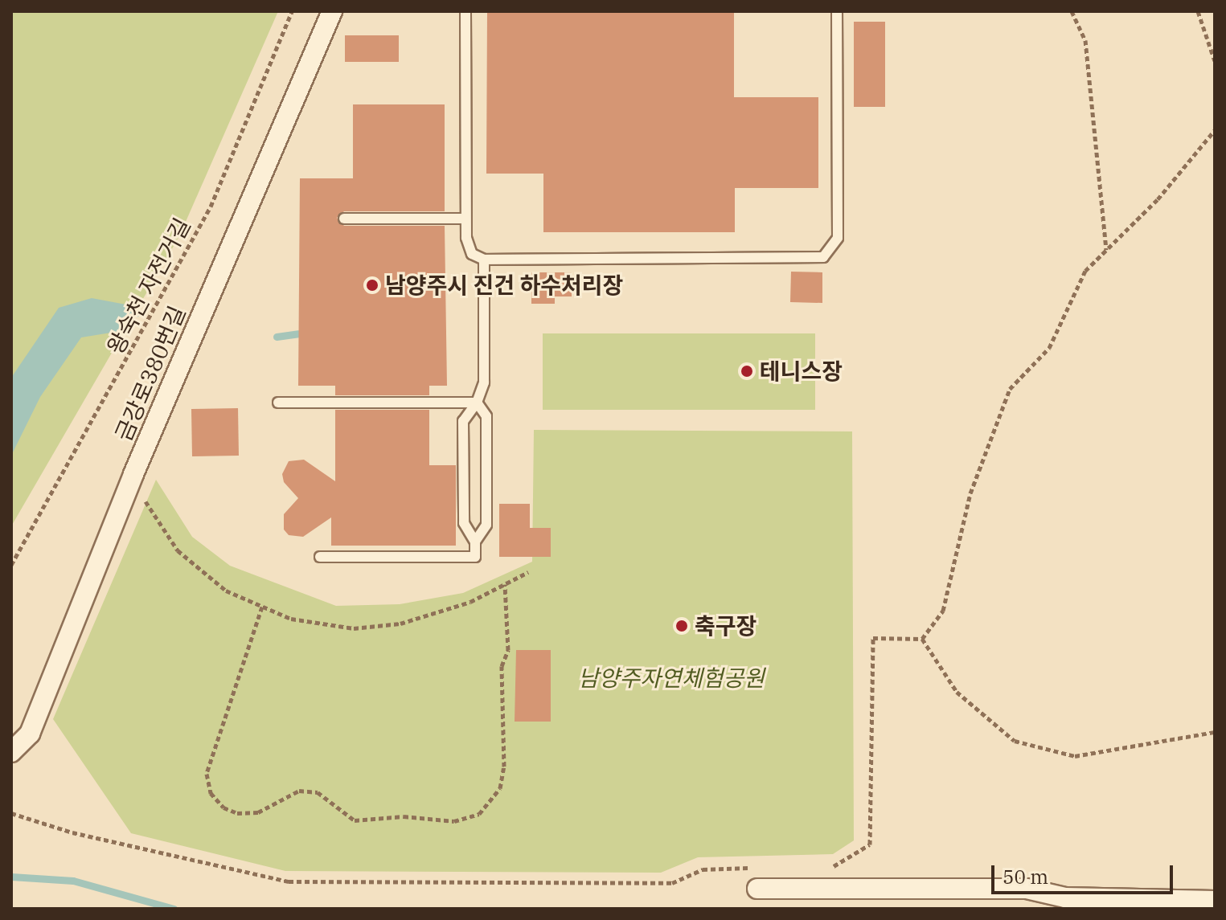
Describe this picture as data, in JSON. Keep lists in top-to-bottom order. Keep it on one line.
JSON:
{"streets":{"street":["금강로380번길"],"path":["왕숙천 자전거길"]},"parks":["남양주자연체험공원"],"places":["남양주시 진건 하수처리장","테니스장","축구장"],"scale_bar":"50 m"}
